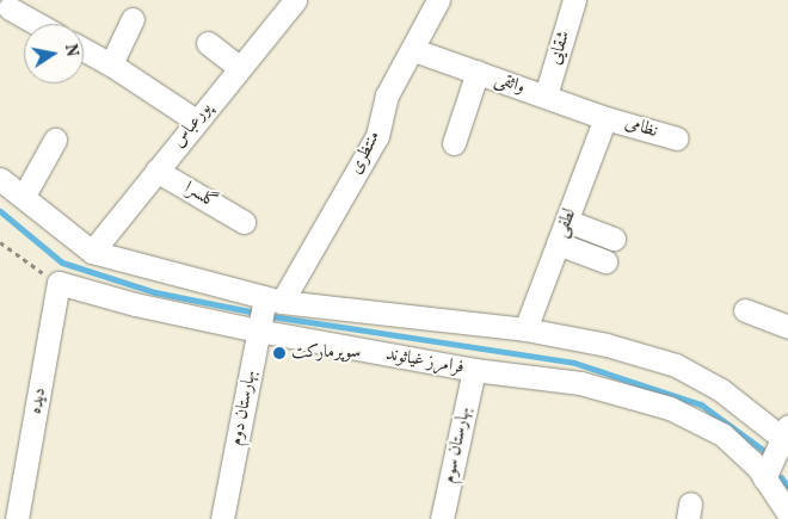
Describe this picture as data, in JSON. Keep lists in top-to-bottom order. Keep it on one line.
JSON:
{"streets":{"street":["شقایی","واثقی","پورعباس","نظامی","منتظری","گلسرا","لطفی","فرامرز غیاثوند","دیده","بهارستان دوم","بهارستان سوم"]},"crossings":[["شقایی","واثقی"],["واثقی","نظامی"],["واثقی","منتظری"],["واثقی","لطفی"],["پورعباس","گلسرا"],["نظامی","لطفی"],["منتظری","بهارستان دوم"],["فرامرز غیاثوند","دیده"],["فرامرز غیاثوند","بهارستان دوم"],["فرامرز غیاثوند","بهارستان سوم"]],"places":["سوپرمارکت"],"north":"right"}
